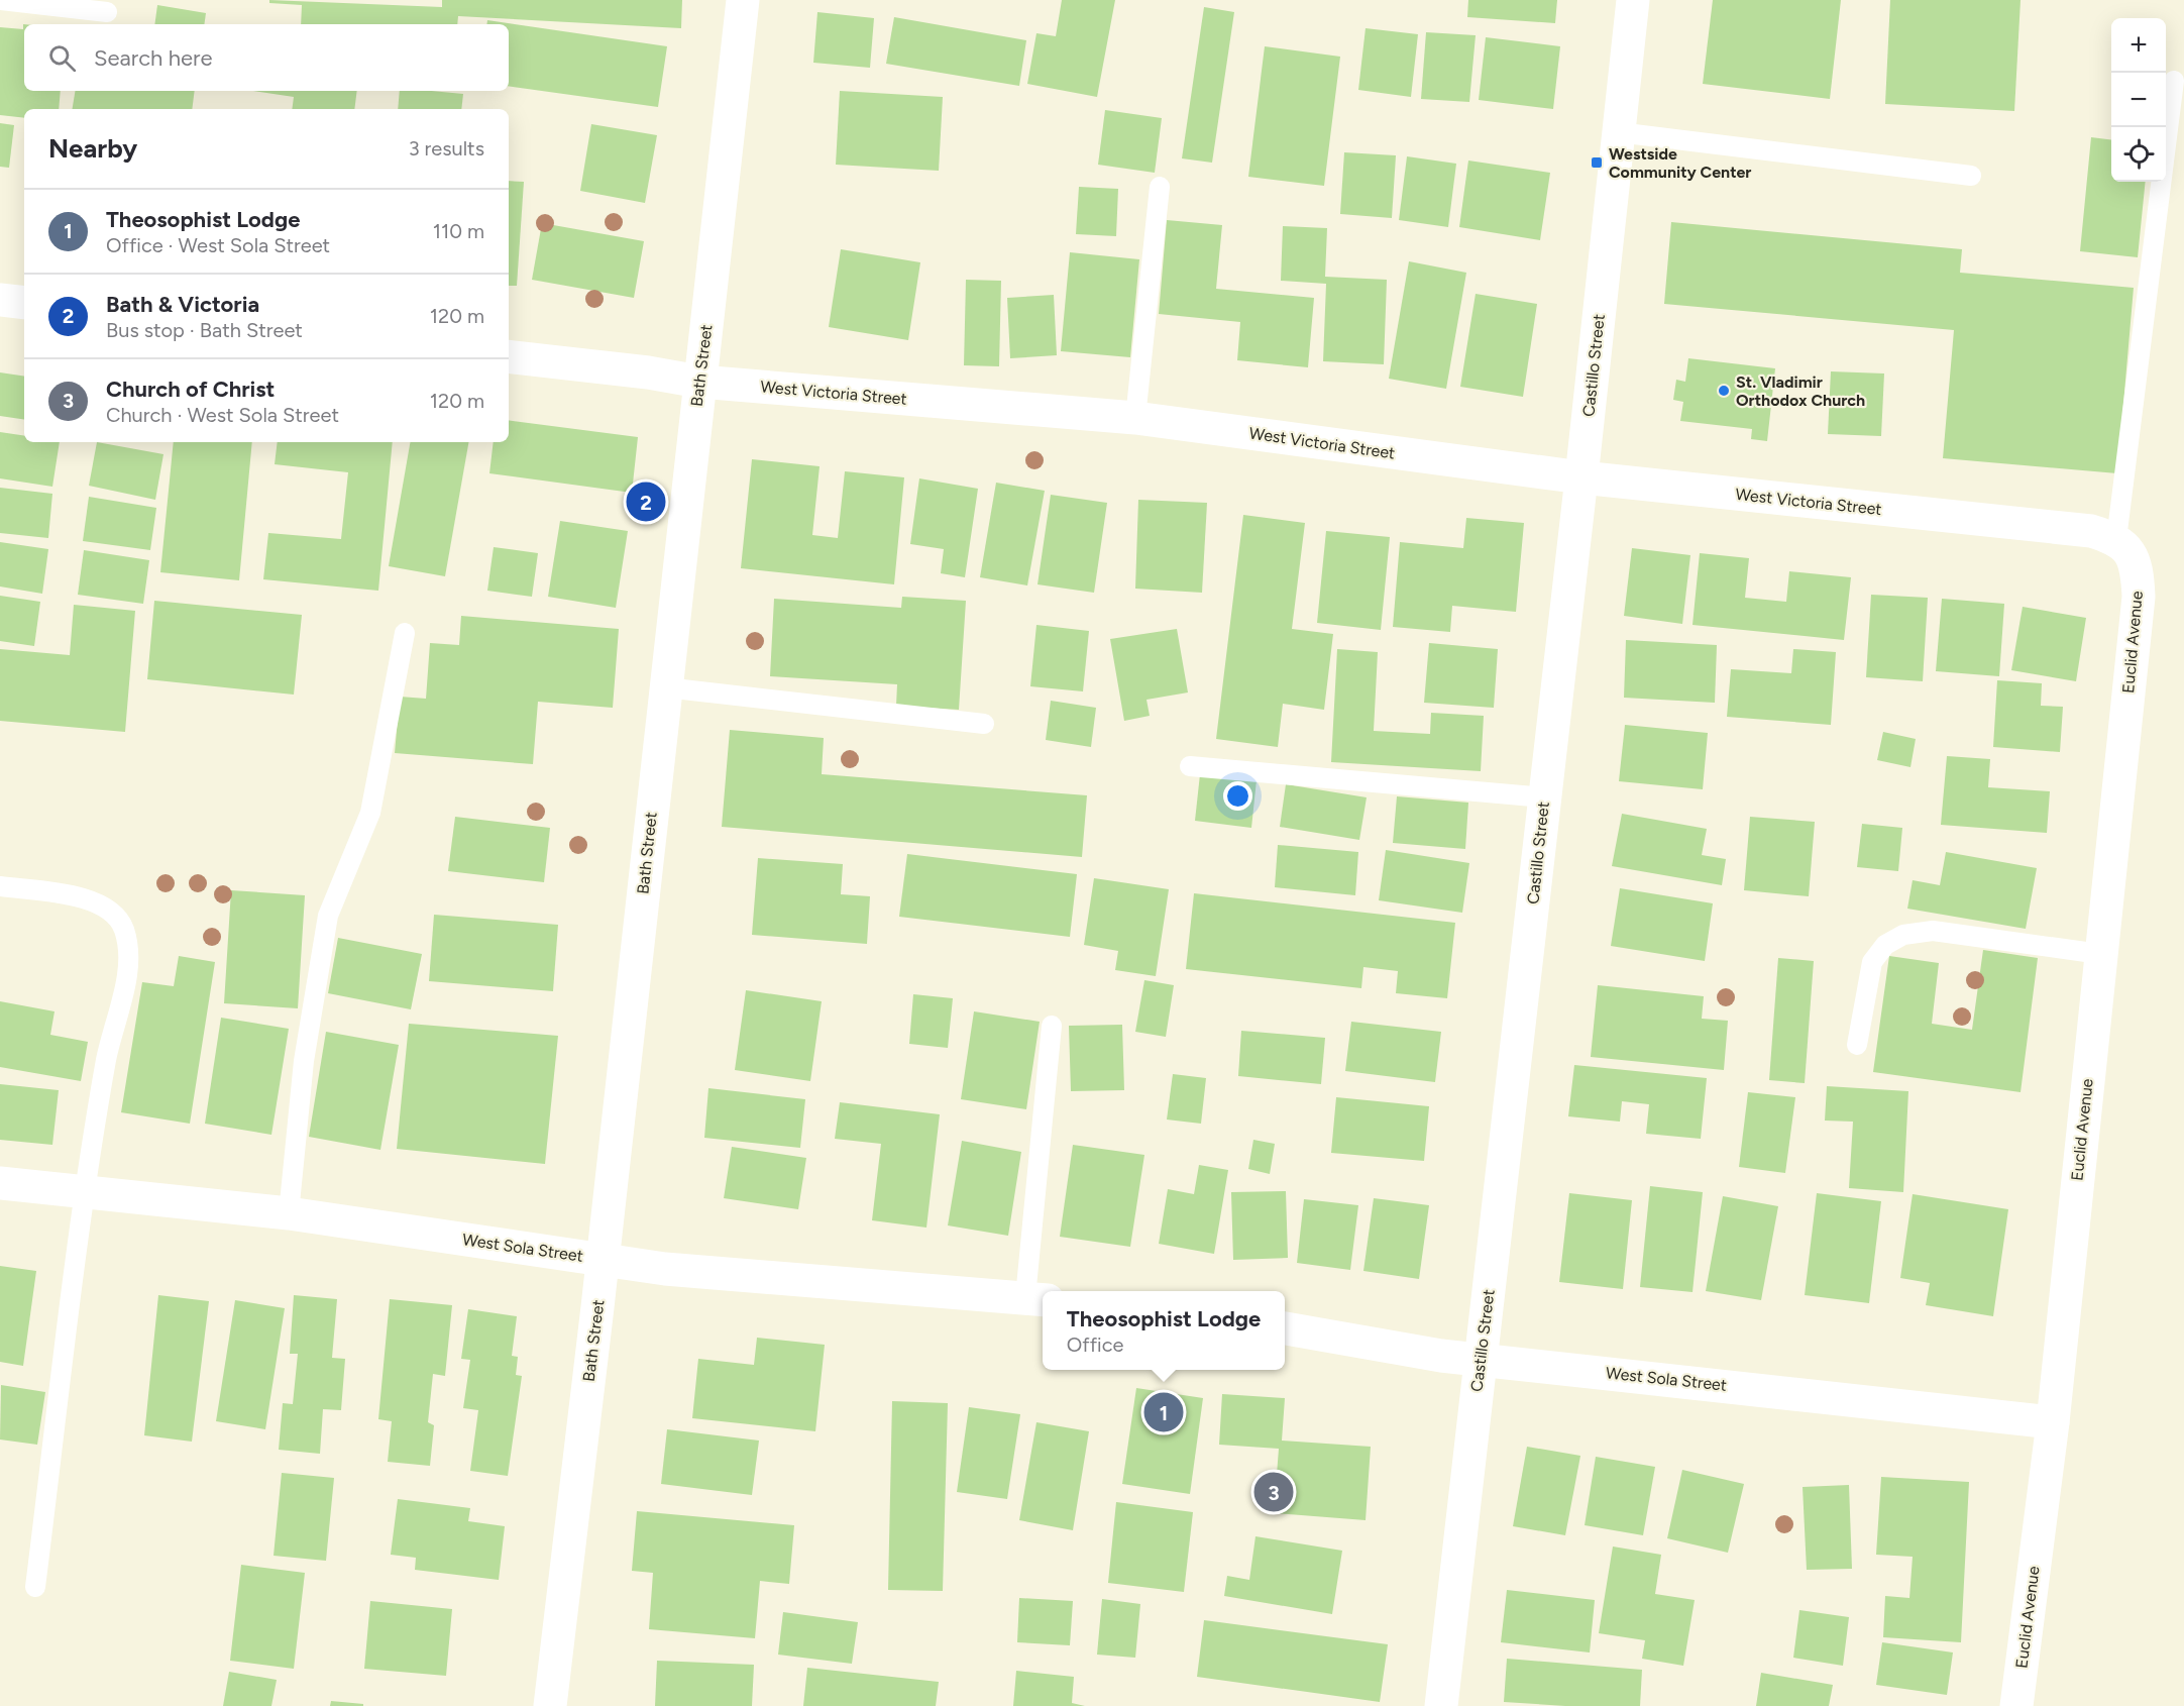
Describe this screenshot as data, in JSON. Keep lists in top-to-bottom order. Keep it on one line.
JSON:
{"streets":{"street":["Bath Street","Castillo Street","West Victoria Street","Euclid Avenue","West Sola Street"]},"crossings":[["Bath Street","West Victoria Street"],["Bath Street","West Sola Street"],["Castillo Street","West Victoria Street"],["Castillo Street","West Sola Street"],["West Victoria Street","Euclid Avenue"],["Euclid Avenue","West Sola Street"]],"places":{"transit":["Westside Community Center"],"other":["St. Vladimir Orthodox Church"]},"page":{"map_buttons":["+","−"],"search":"Search here","heading":["Nearby","3 results"],"list":[{"mark":"1","name":"Theosophist Lodge","note":"Office · West Sola Street","value":"110 m"},{"mark":"2","name":"Bath & Victoria","note":"Bus stop · Bath Street","value":"120 m"},{"mark":"3","name":"Church of Christ","note":"Church · West Sola Street","value":"120 m"}],"pins":["2","1","3"],"popup":["Theosophist Lodge","Office"]}}
